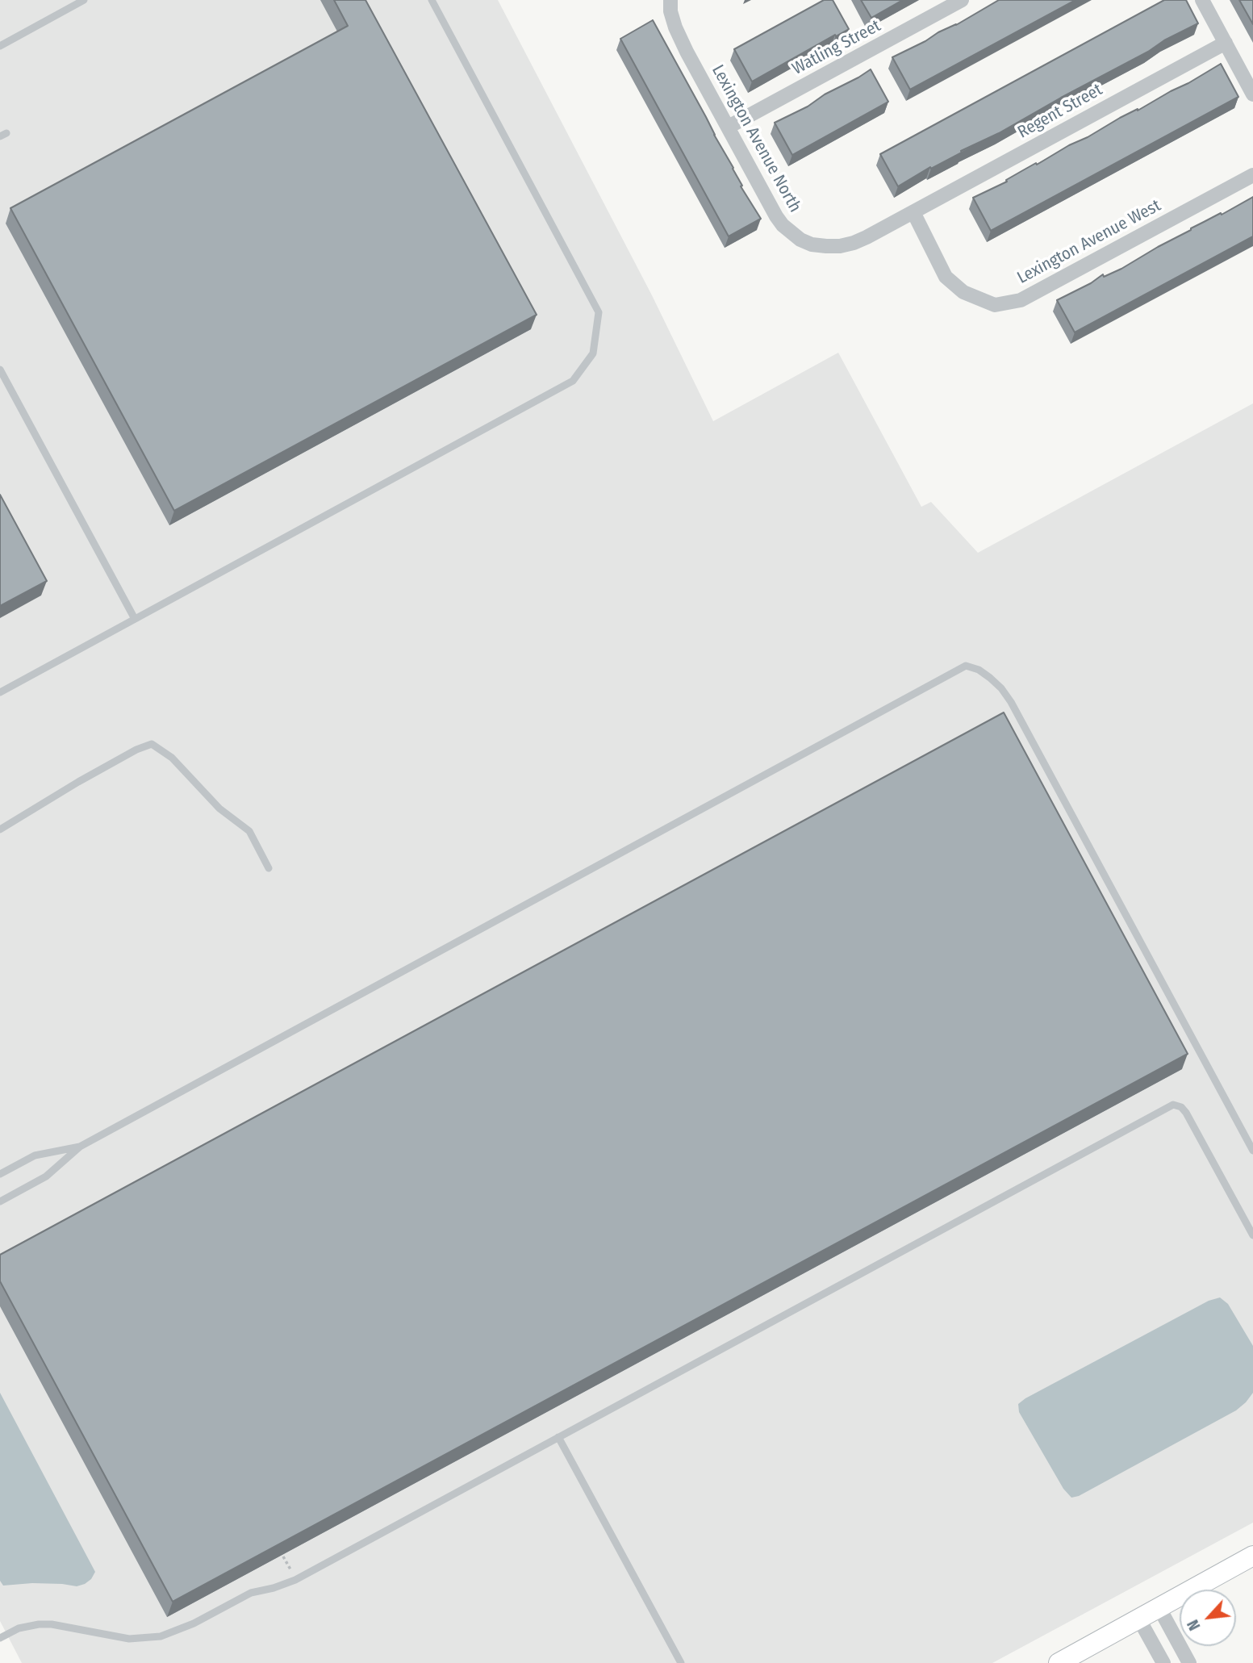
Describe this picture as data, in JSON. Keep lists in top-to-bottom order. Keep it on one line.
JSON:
{"streets":{"street":["Watling Street","Regent Street","Lexington Avenue North","Lexington Avenue West"]},"crossings":[["Watling Street","Lexington Avenue North"],["Regent Street","Lexington Avenue North"],["Regent Street","Lexington Avenue West"],["Lexington Avenue North","Lexington Avenue West"]],"north":"bottom left"}
